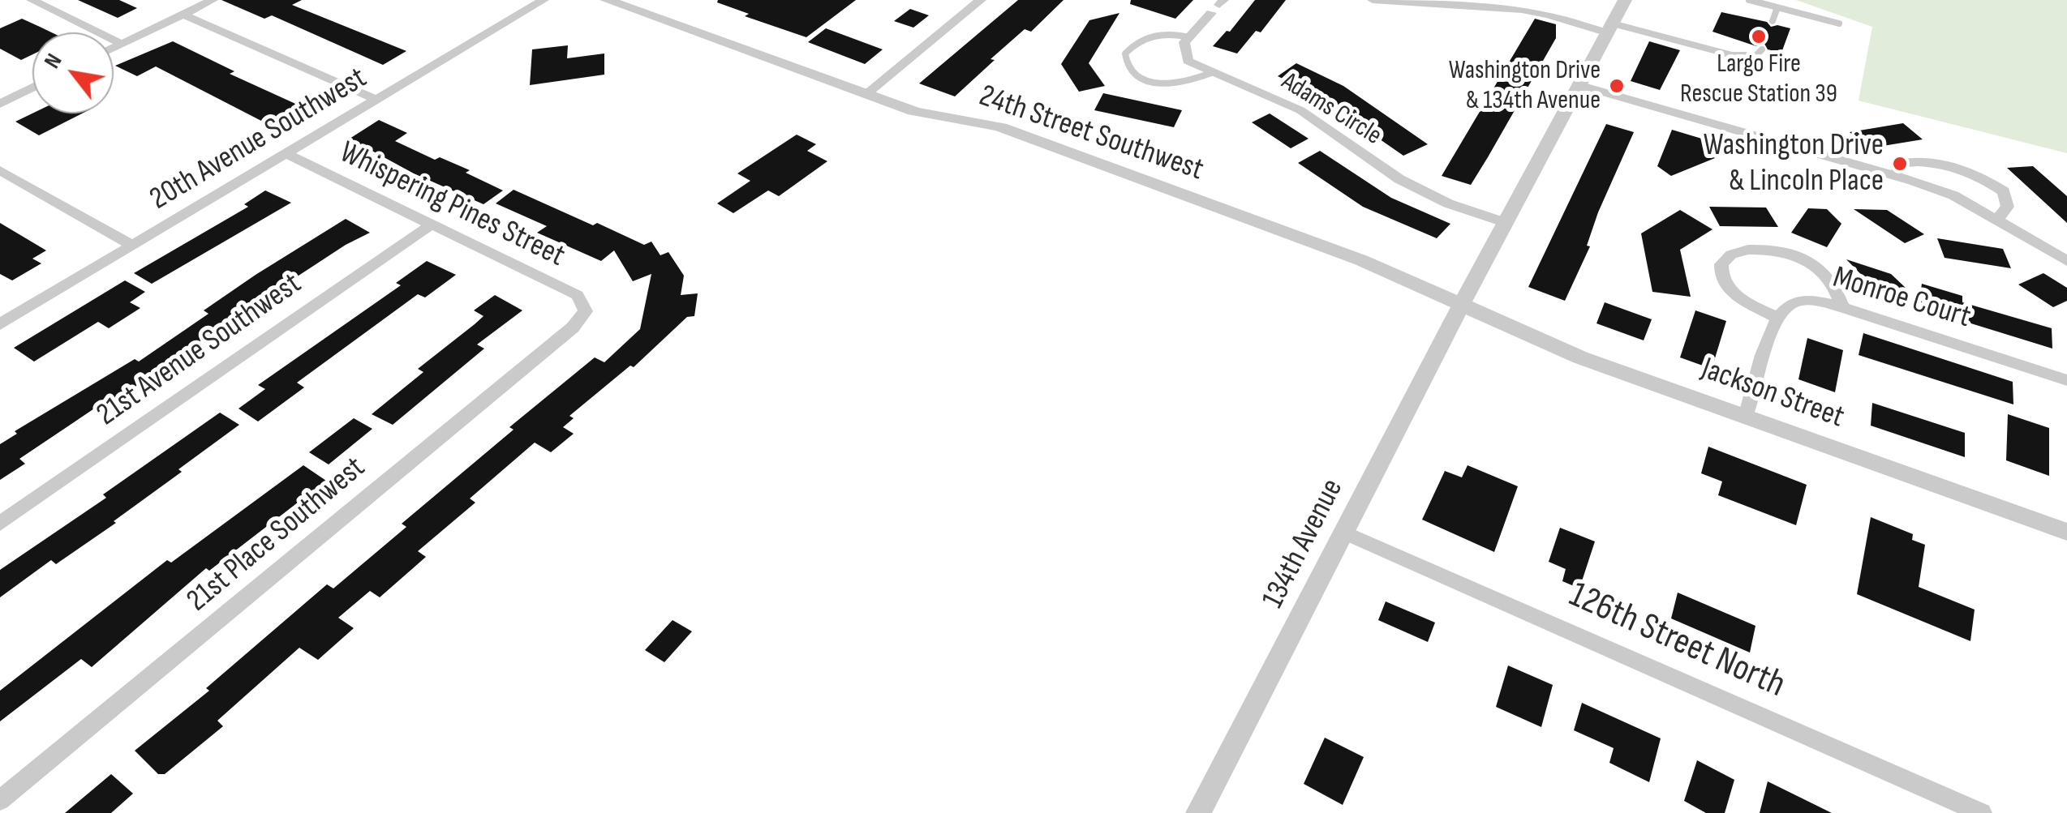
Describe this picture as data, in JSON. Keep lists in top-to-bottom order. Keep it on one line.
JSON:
{"streets":{"street":["Adams Circle","24th Street Southwest","20th Avenue Southwest","Whispering Pines Street","Monroe Court","21st Avenue Southwest","Jackson Street","21st Place Southwest","134th Avenue","126th Street North"]},"crossings":[["Adams Circle","134th Avenue"],["24th Street Southwest","Jackson Street"],["24th Street Southwest","134th Avenue"],["20th Avenue Southwest","Whispering Pines Street"],["Whispering Pines Street","21st Avenue Southwest"],["Whispering Pines Street","21st Place Southwest"],["Jackson Street","134th Avenue"],["134th Avenue","126th Street North"]],"places":["Largo Fire Rescue Station 39","Washington Drive & 134th Avenue","Washington Drive & Lincoln Place"],"north":"top left"}
